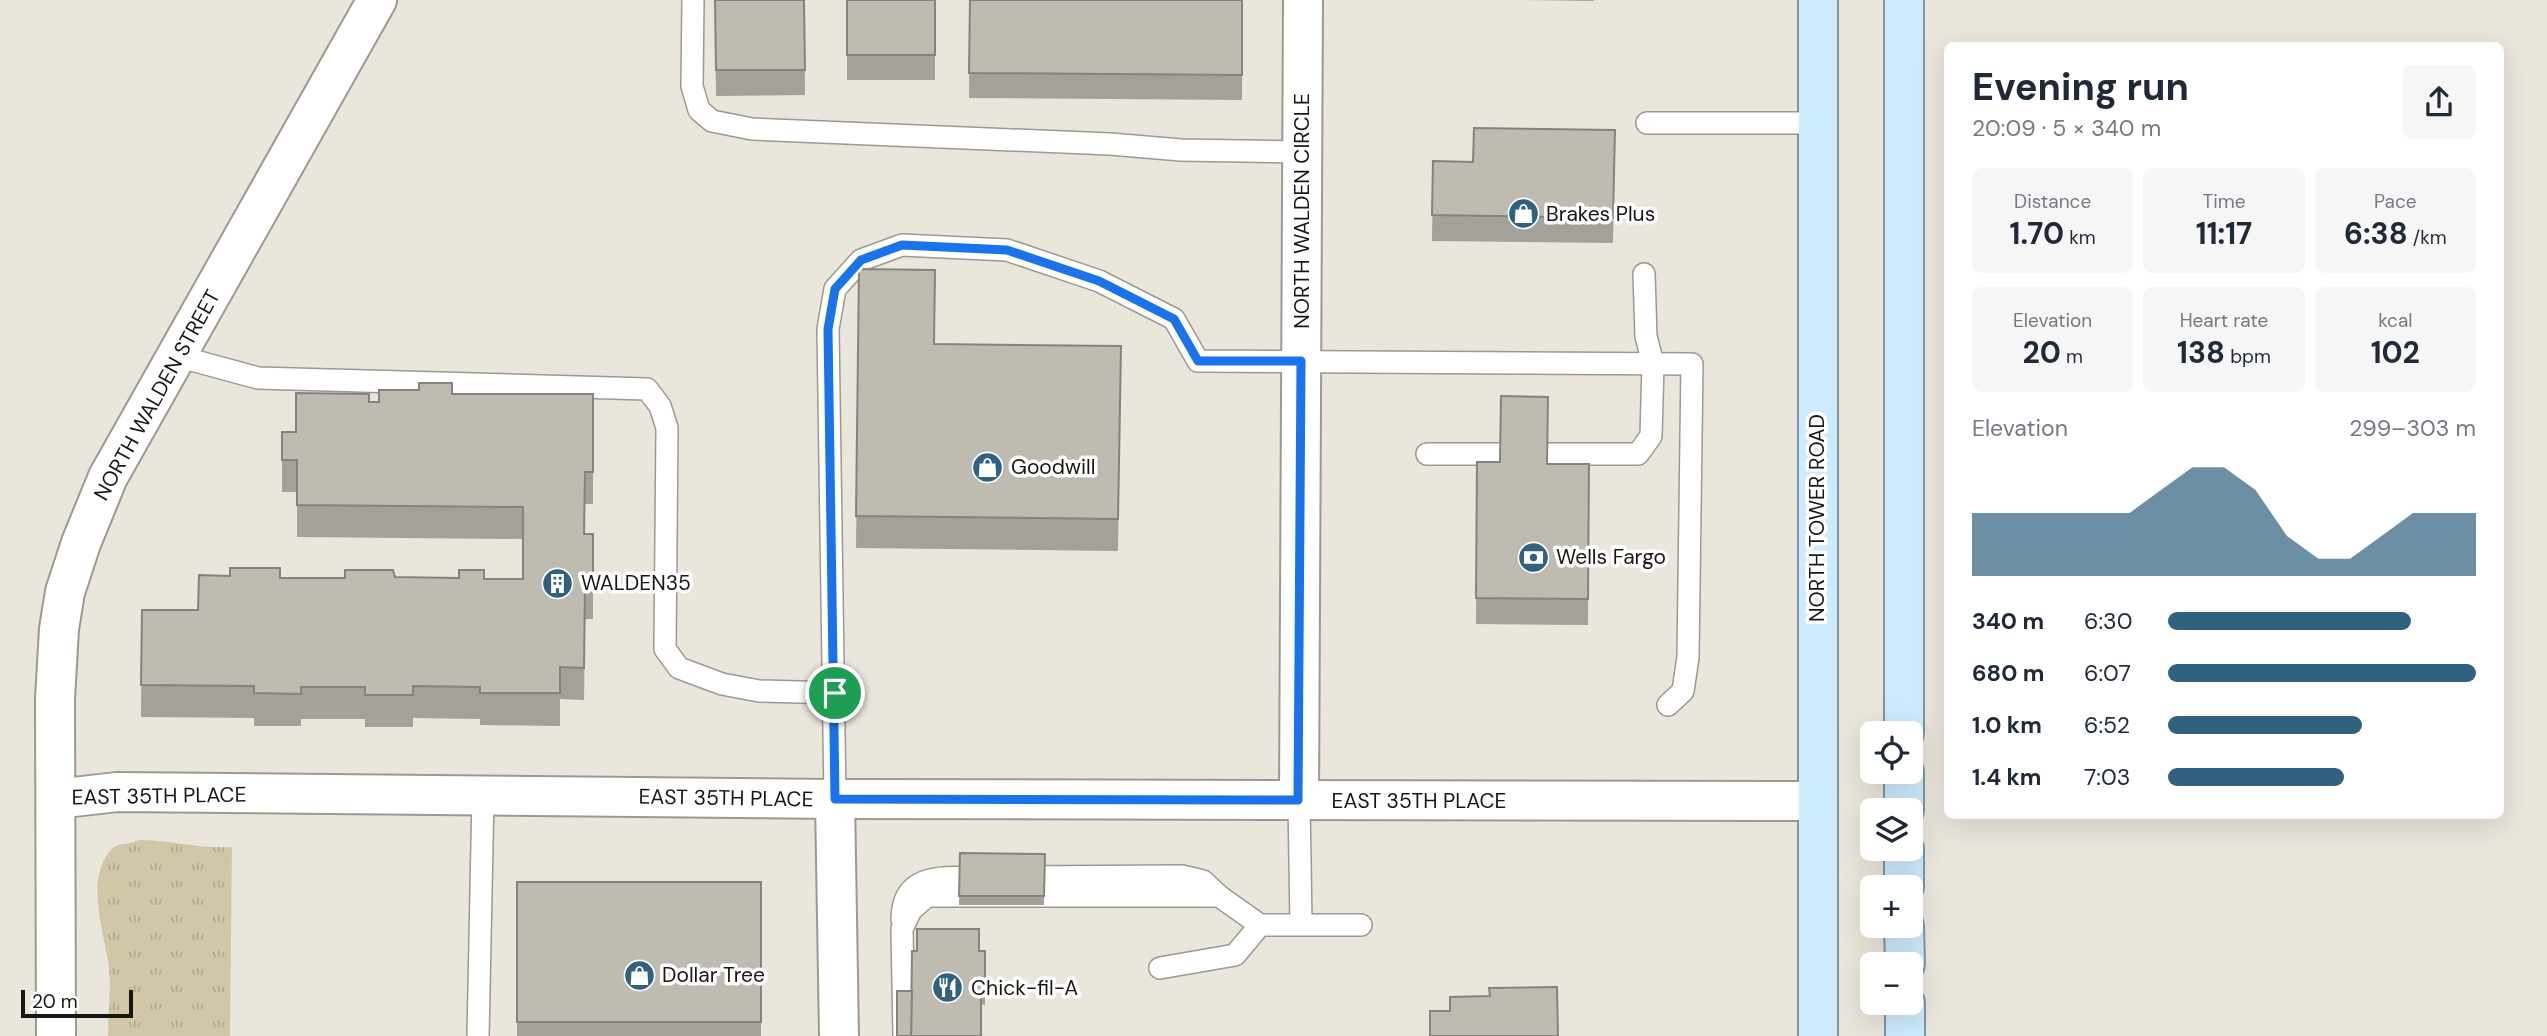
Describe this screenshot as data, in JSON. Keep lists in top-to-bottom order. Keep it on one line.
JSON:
{"streets":{"main road":["NORTH TOWER ROAD"],"street":["NORTH WALDEN CIRCLE","NORTH WALDEN STREET","EAST 35TH PLACE"]},"crossings":[["NORTH WALDEN CIRCLE","EAST 35TH PLACE"],["NORTH WALDEN STREET","EAST 35TH PLACE"],["NORTH TOWER ROAD","EAST 35TH PLACE"]],"places":{"shop":["Brakes Plus","Goodwill","Dollar Tree"],"bank":["Wells Fargo"],"building":["WALDEN35"],"restaurant":["Chick-fil-A"]},"scale_bar":"20 m","page":{"heading":["Evening run","20:09 · 5 × 340 m"],"stats":[["Distance","1.70 km"],["Time","11:17"],["Pace","6:38 /km"],["Elevation","20 m"],["Heart rate","138 bpm"],["kcal","102"]],"chart":["Elevation","299–303 m"],"list":[{"name":"340 m","note":"6:30"},{"name":"680 m","note":"6:07"},{"name":"1.0 km","note":"6:52"},{"name":"1.4 km","note":"7:03"}],"map_buttons":["+","−"],"scale":"20 m"}}
